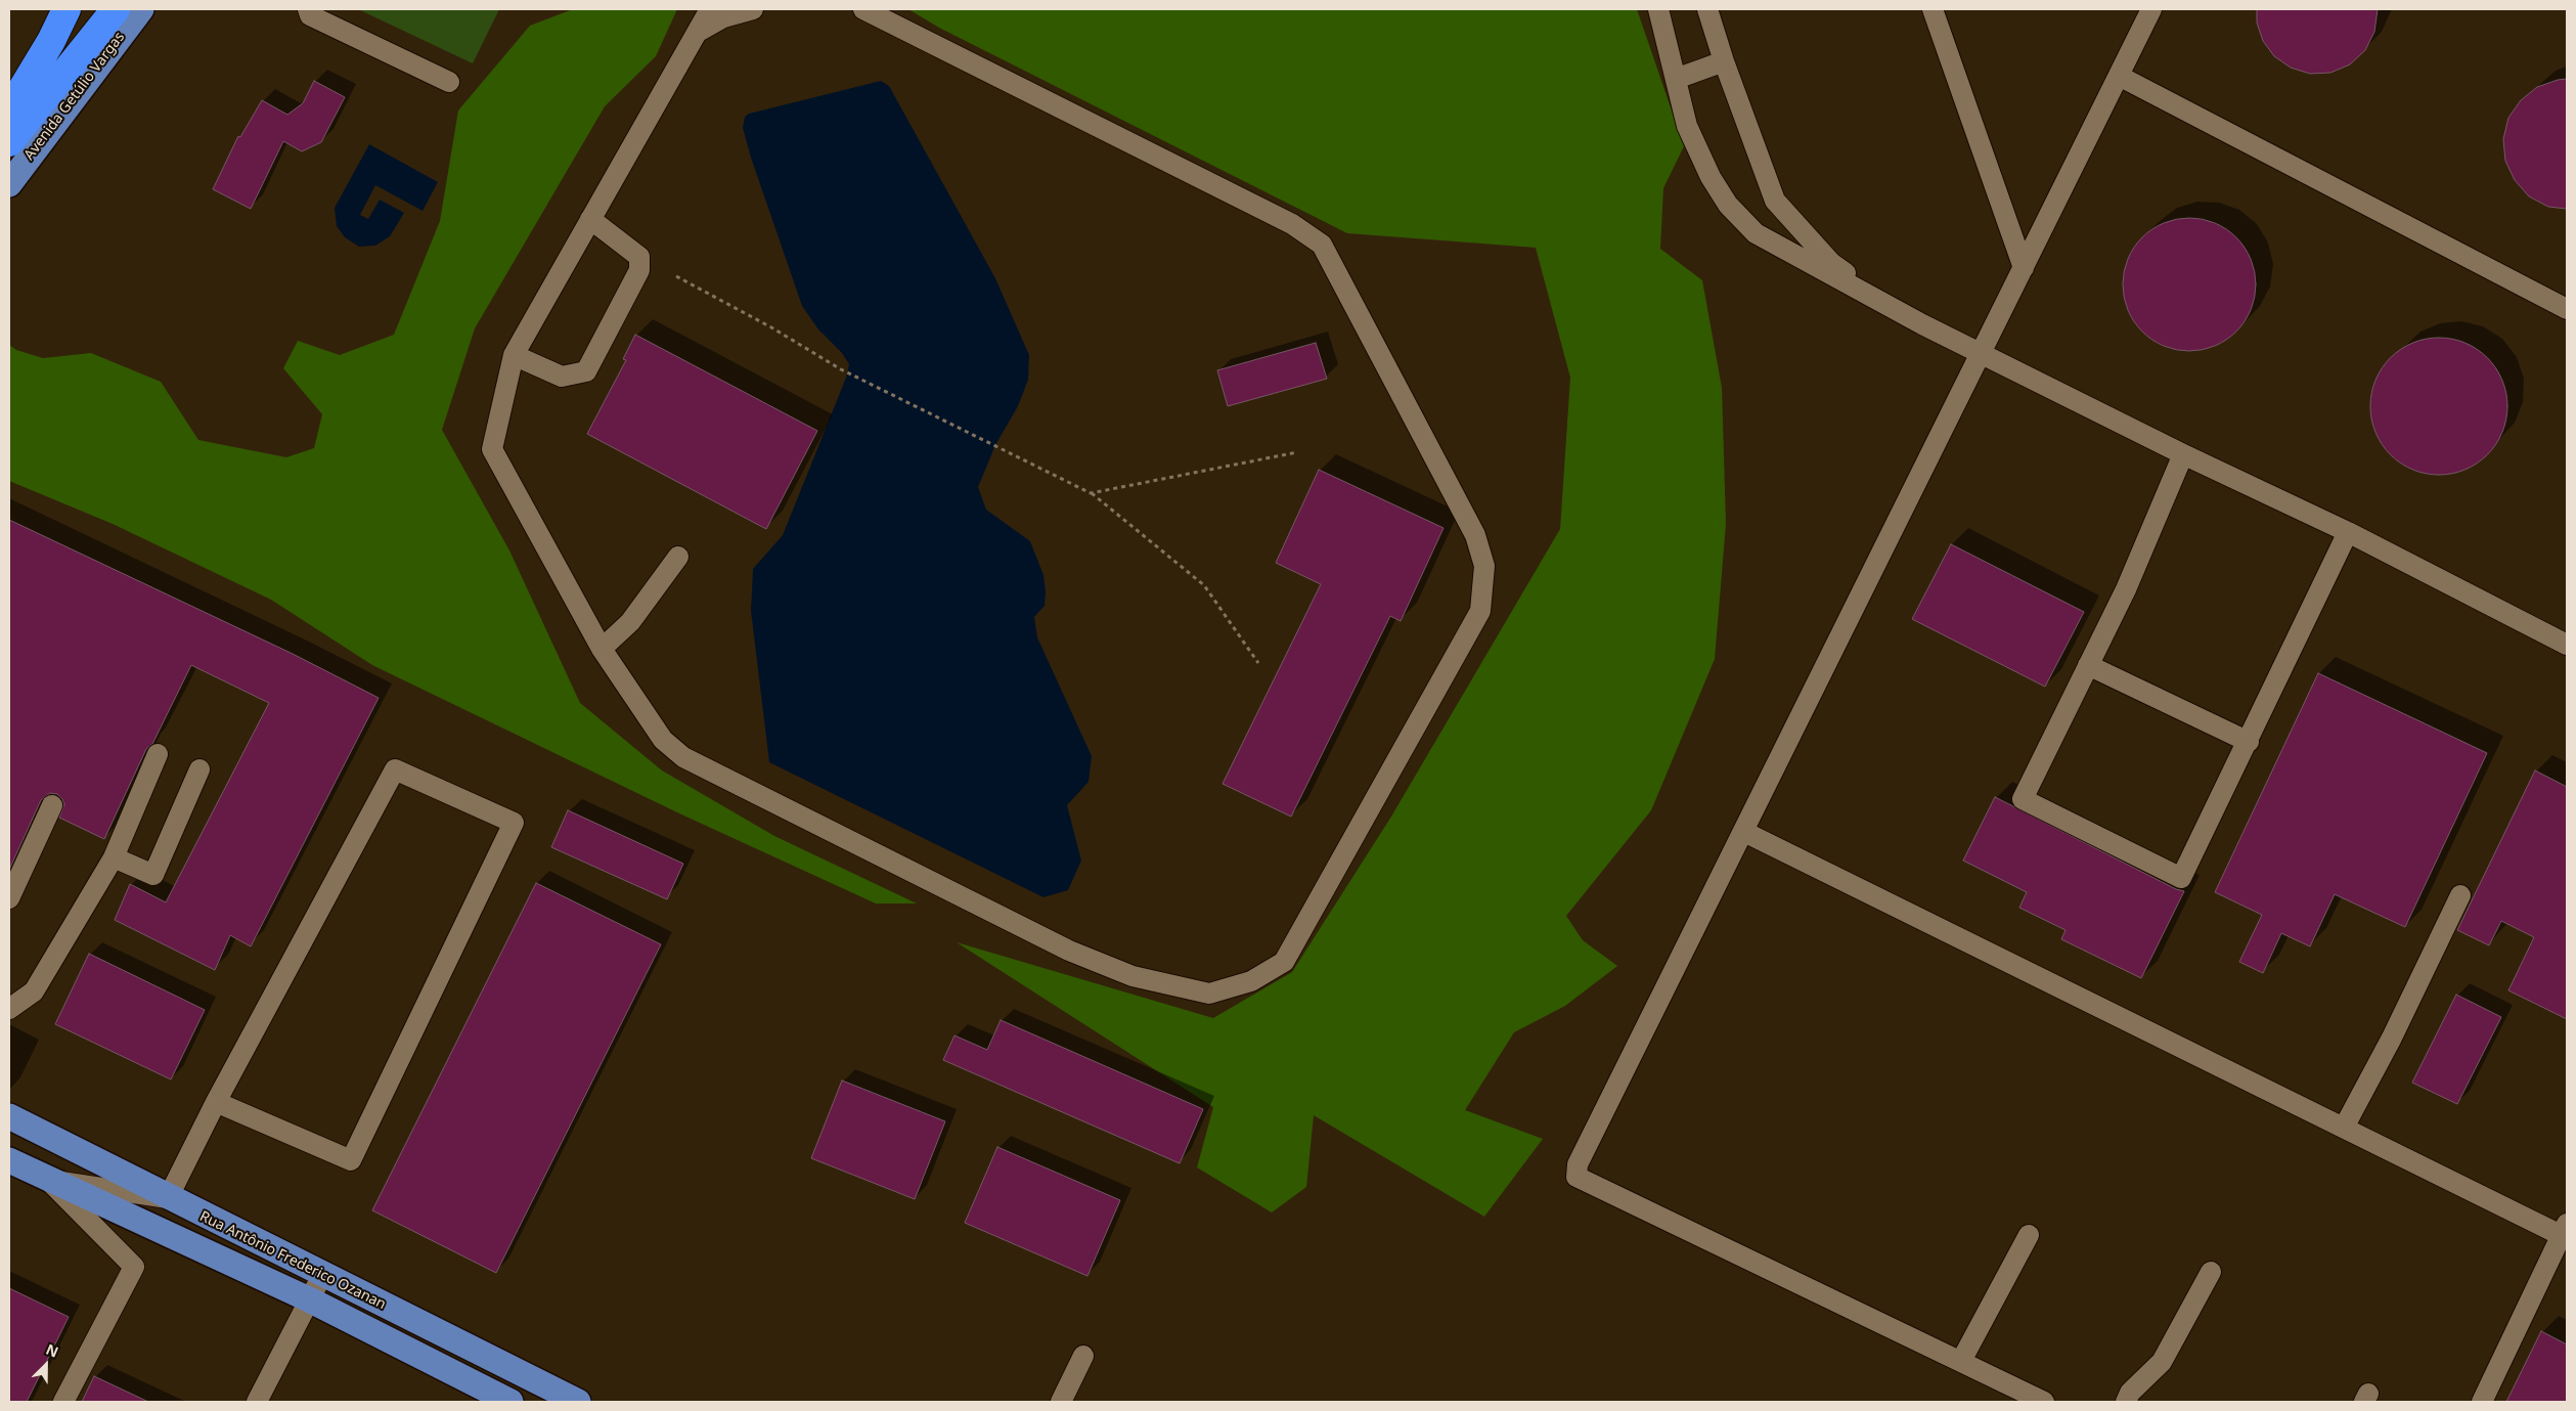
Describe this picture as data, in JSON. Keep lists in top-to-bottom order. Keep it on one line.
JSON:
{"streets":{"main road":["Avenida Getúlio Vargas","Rua Antônio Frederico Ozanan"]},"north":"top right"}
